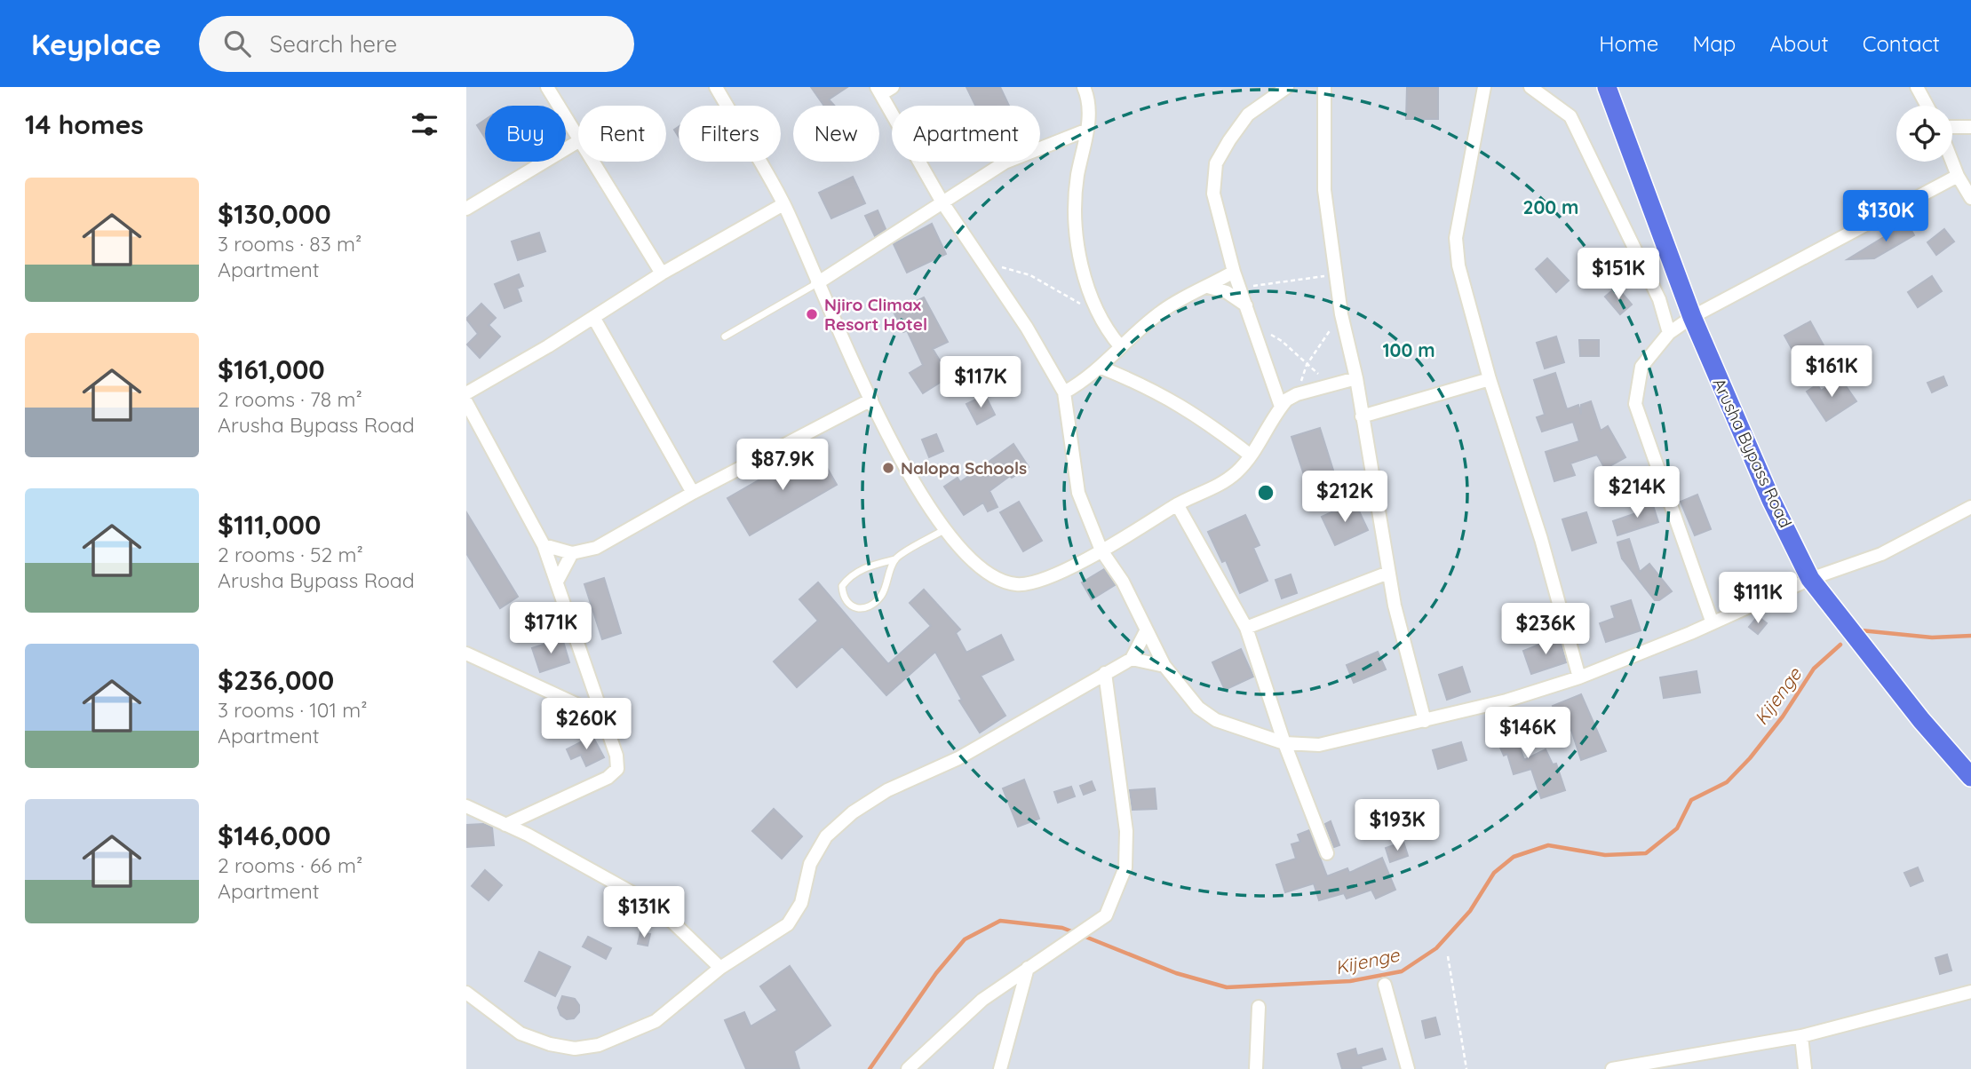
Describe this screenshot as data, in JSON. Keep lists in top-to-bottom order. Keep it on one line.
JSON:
{"streets":{"main road":["Arusha Bypass Road"]},"water":["Kijenge"],"places":["Njiro Climax Resort Hotel","Nalopa Schools"],"page":{"header":"Keyplace","search":"Search here","nav":["Home","Map","About","Contact"],"heading":"14 homes","chip":["Buy","Rent","Filters","New","Apartment"],"list":[{"name":"$130,000","note":"3 rooms · 83 m² · Apartment"},{"name":"$161,000","note":"2 rooms · 78 m² · Arusha Bypass Road"},{"name":"$111,000","note":"2 rooms · 52 m² · Arusha Bypass Road"},{"name":"$236,000","note":"3 rooms · 101 m² · Apartment"},{"name":"$146,000","note":"2 rooms · 66 m² · Apartment"}],"price":["$130K","$151K","$161K","$117K","$87.9K","$214K","$212K","$111K","$171K","$236K","$260K","$146K","$193K","$131K"]},"rings":["200 m","100 m"]}
